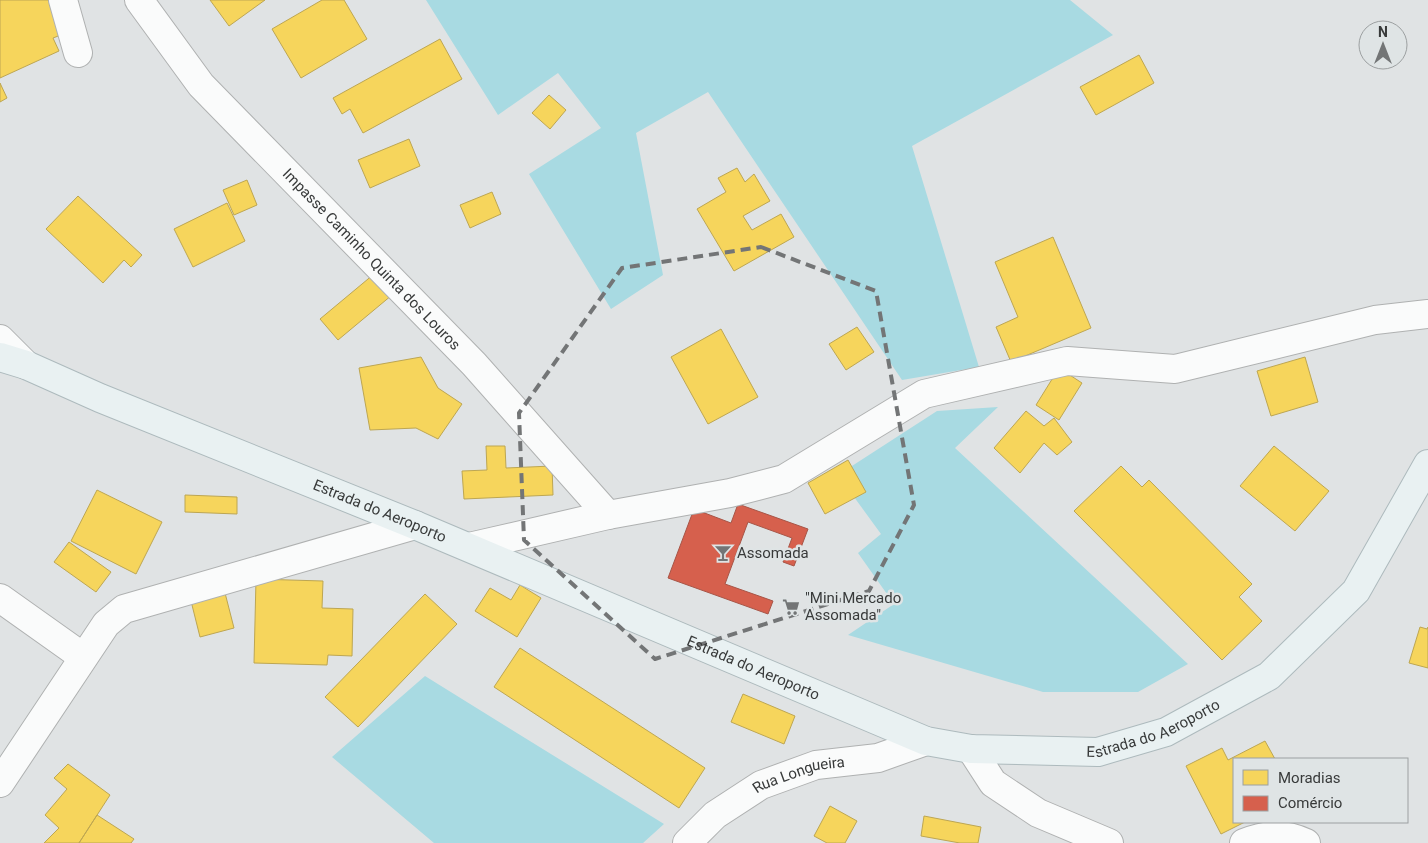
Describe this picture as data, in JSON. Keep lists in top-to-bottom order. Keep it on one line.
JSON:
{"streets":{"main road":["Estrada do Aeroporto"],"street":["Impasse Caminho Quinta dos Louros","Rua Longueira"]},"crossings":[["Estrada do Aeroporto","Rua Longueira"]],"places":{"bar":["Assomada"],"supermarket":["\"Mini Mercado Assomada\""]},"legend":["Moradias","Comércio"],"north":"top"}
